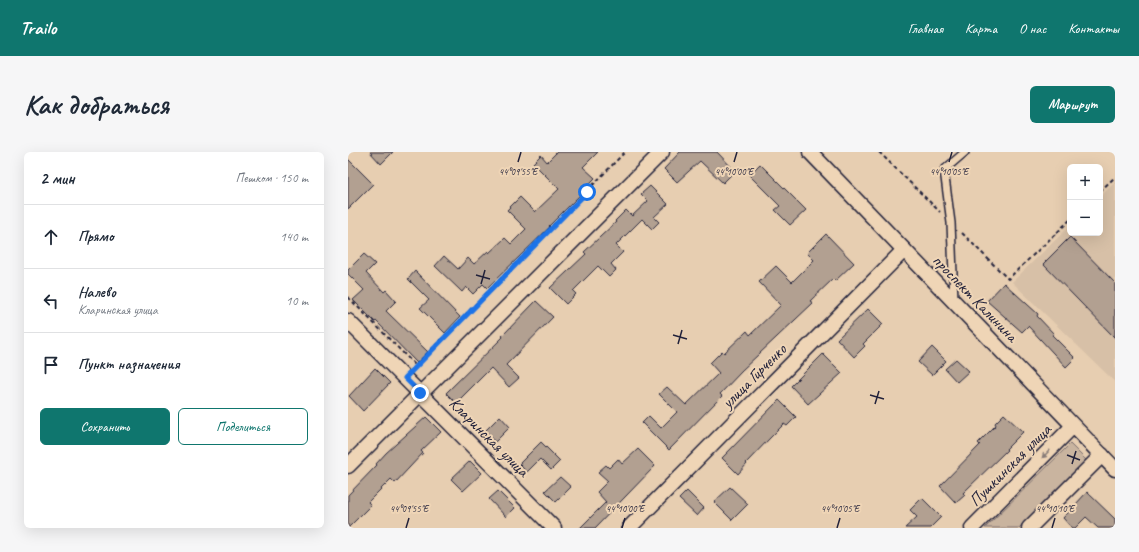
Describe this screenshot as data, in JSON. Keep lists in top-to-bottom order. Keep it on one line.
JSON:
{"streets":{"street":["проспект Калинина","улица Гирченко","Кларинская улица","Пушкинская улица"]},"crossings":[["проспект Калинина","улица Гирченко"],["проспект Калинина","Пушкинская улица"]],"page":{"header":"Trailo","nav":["Главная","Карта","О нас","Контакты"],"buttons":["Маршрут",["Сохранить","Поделиться"]],"title":"Как добраться","heading":["2 мин","Пешком · 150 m"],"map_buttons":["+","−"],"list":[["Прямо","140 m"],["Налево","Кларинская улица","10 m"],"Пункт назначения"]},"coordinates":["44°09'55\"E","44°10'00\"E","44°10'05\"E","44°10'10\"E"]}
